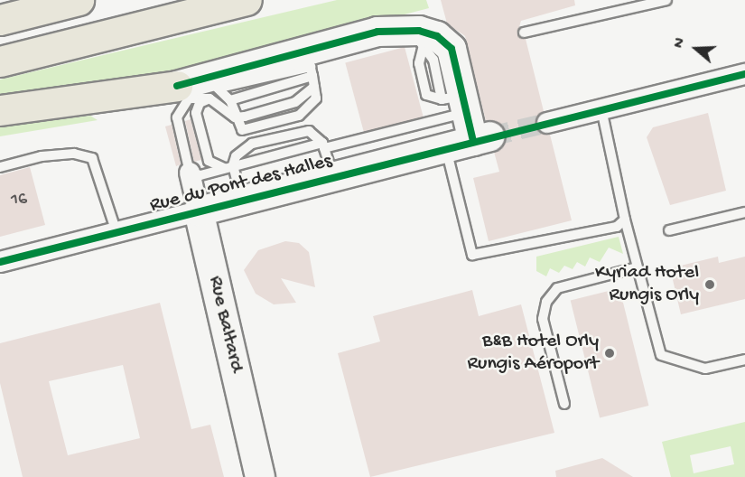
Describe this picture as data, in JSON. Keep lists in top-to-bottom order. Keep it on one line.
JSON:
{"streets":{"street":["Rue du Pont des Halles","Rue Baltard"]},"crossings":[["Rue du Pont des Halles","Rue Baltard"]],"places":["Kyriad Hotel Rungis Orly","B&B Hotel Orly Rungis Aéroport"],"house_numbers":["16"],"north":"left"}
